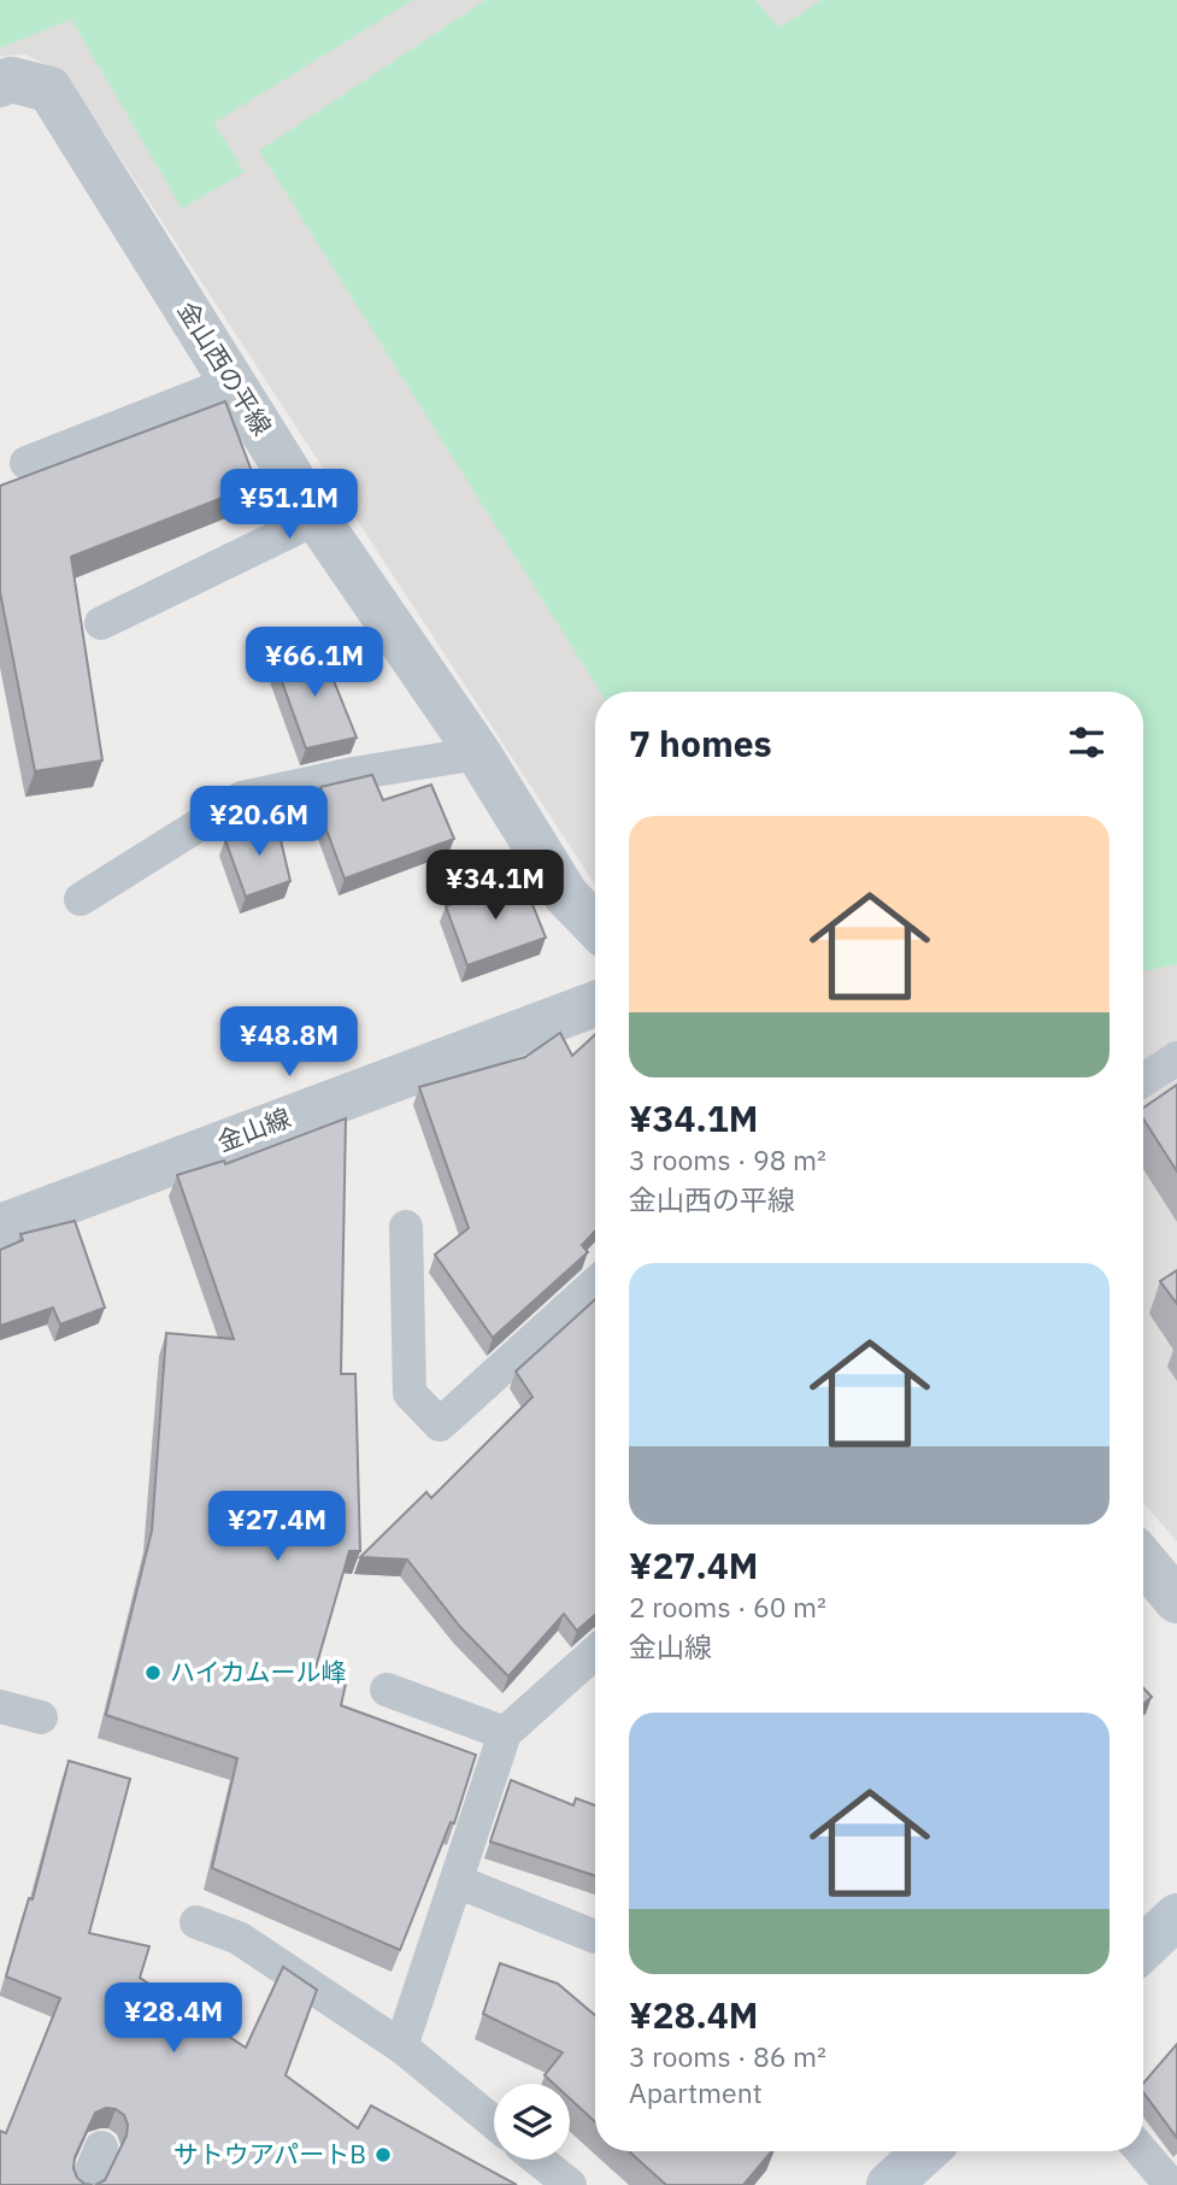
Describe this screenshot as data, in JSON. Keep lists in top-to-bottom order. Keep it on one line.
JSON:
{"streets":{"street":["金山西の平線","金山線"]},"places":["ハイカムール峰","サトウアパートB"],"page":{"price":["¥51.1M","¥66.1M","¥20.6M","¥34.1M","¥48.8M","¥27.4M","¥28.4M"],"heading":"7 homes","list":[{"name":"¥34.1M","note":"3 rooms · 98 m² · 金山西の平線"},{"name":"¥27.4M","note":"2 rooms · 60 m² · 金山線"},{"name":"¥28.4M","note":"3 rooms · 86 m² · Apartment"}]}}
